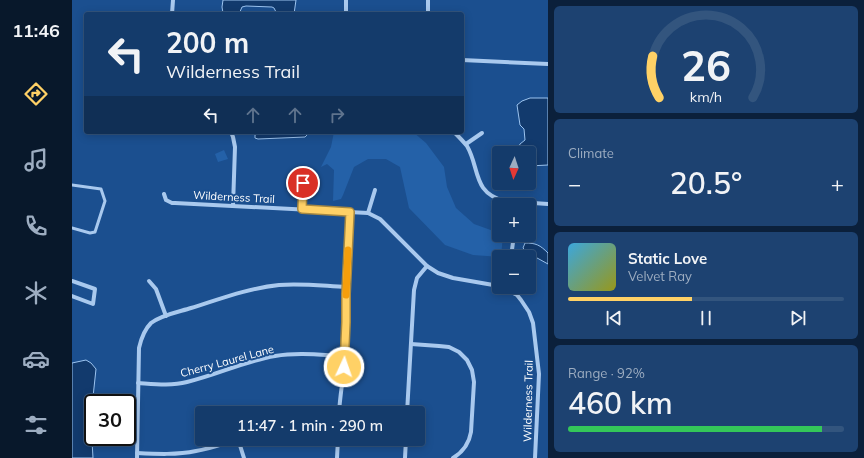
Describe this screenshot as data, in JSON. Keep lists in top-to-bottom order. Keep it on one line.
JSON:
{"streets":{"street":["Wilderness Trail","Cherry Laurel Lane"]},"north":"bottom","page":{"tabs":"11:46","turn":["200 m","Wilderness Trail"],"tile":["Climate",["Range · 92%","460 km"]],"map_buttons":["+","−"],"heat":["−","20.5°","+"],"song":["Static Love","Velvet Ray"],"limit":"30","trip":"11:47 · 1 min · 290 m","gauge":["26","km/h"]}}
